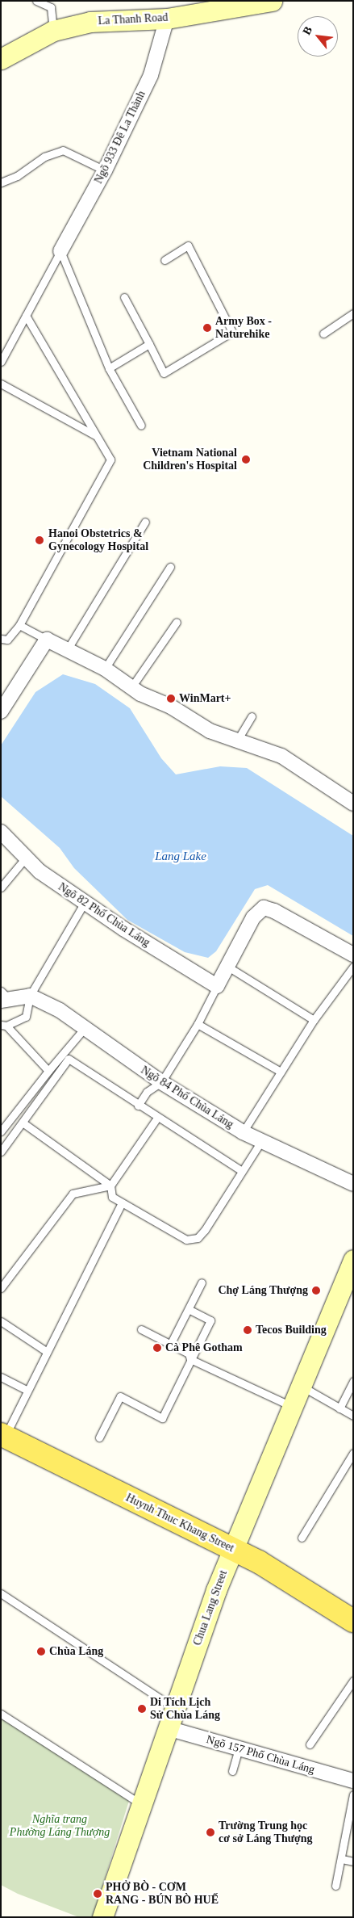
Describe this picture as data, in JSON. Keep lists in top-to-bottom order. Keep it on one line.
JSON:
{"streets":{"main road":["Huynh Thuc Khang Street"],"street":["La Thanh Road","Ngõ 933 Đê La Thành","Ngõ 82 Phố Chùa Láng","Ngõ 84 Phố Chùa Láng","Chua Lang Street","Ngõ 157 Phố Chùa Láng"]},"crossings":[["La Thanh Road","Ngõ 933 Đê La Thành"],["Huynh Thuc Khang Street","Chua Lang Street"],["Chua Lang Street","Ngõ 157 Phố Chùa Láng"]],"water":["Lang Lake"],"parks":["Nghĩa trang Phường Láng Thượng"],"places":["Army Box - Naturehike","Vietnam National Children's Hospital","Hanoi Obstetrics & Gynecology Hospital","WinMart+","Chợ Láng Thượng","Tecos Building","Cà Phê Gotham","Chùa Láng","Di Tích Lịch Sử Chùa Láng","Trường Trung học cơ sở Láng Thượng","PHỞ BÒ - CƠM RANG - BÚN BÒ HUẾ"],"north":"top left"}
